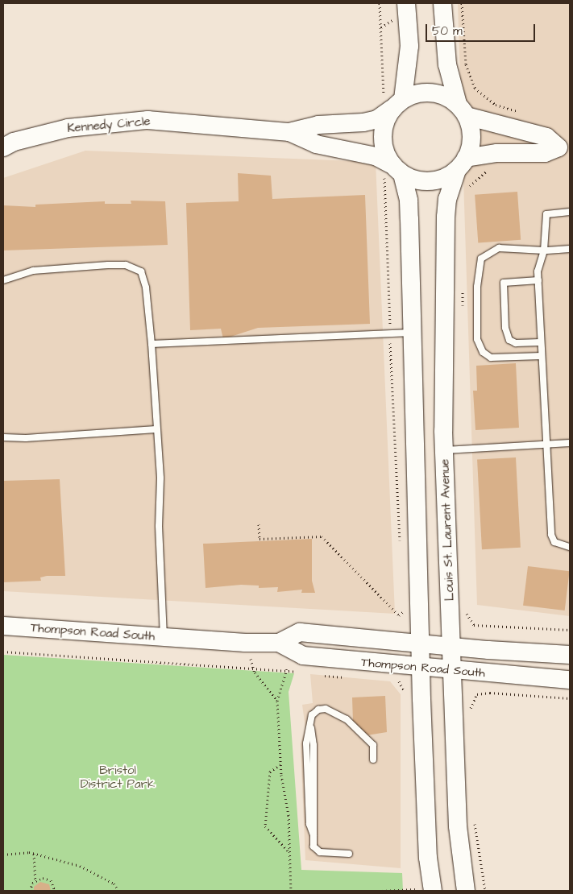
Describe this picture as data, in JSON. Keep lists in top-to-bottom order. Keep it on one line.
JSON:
{"streets":{"main road":["Kennedy Circle","Louis St. Laurent Avenue","Thompson Road South"]},"crossings":[["Kennedy Circle","Louis St. Laurent Avenue"],["Louis St. Laurent Avenue","Thompson Road South"]],"parks":["Bristol District Park"],"scale_bar":"50 m"}
